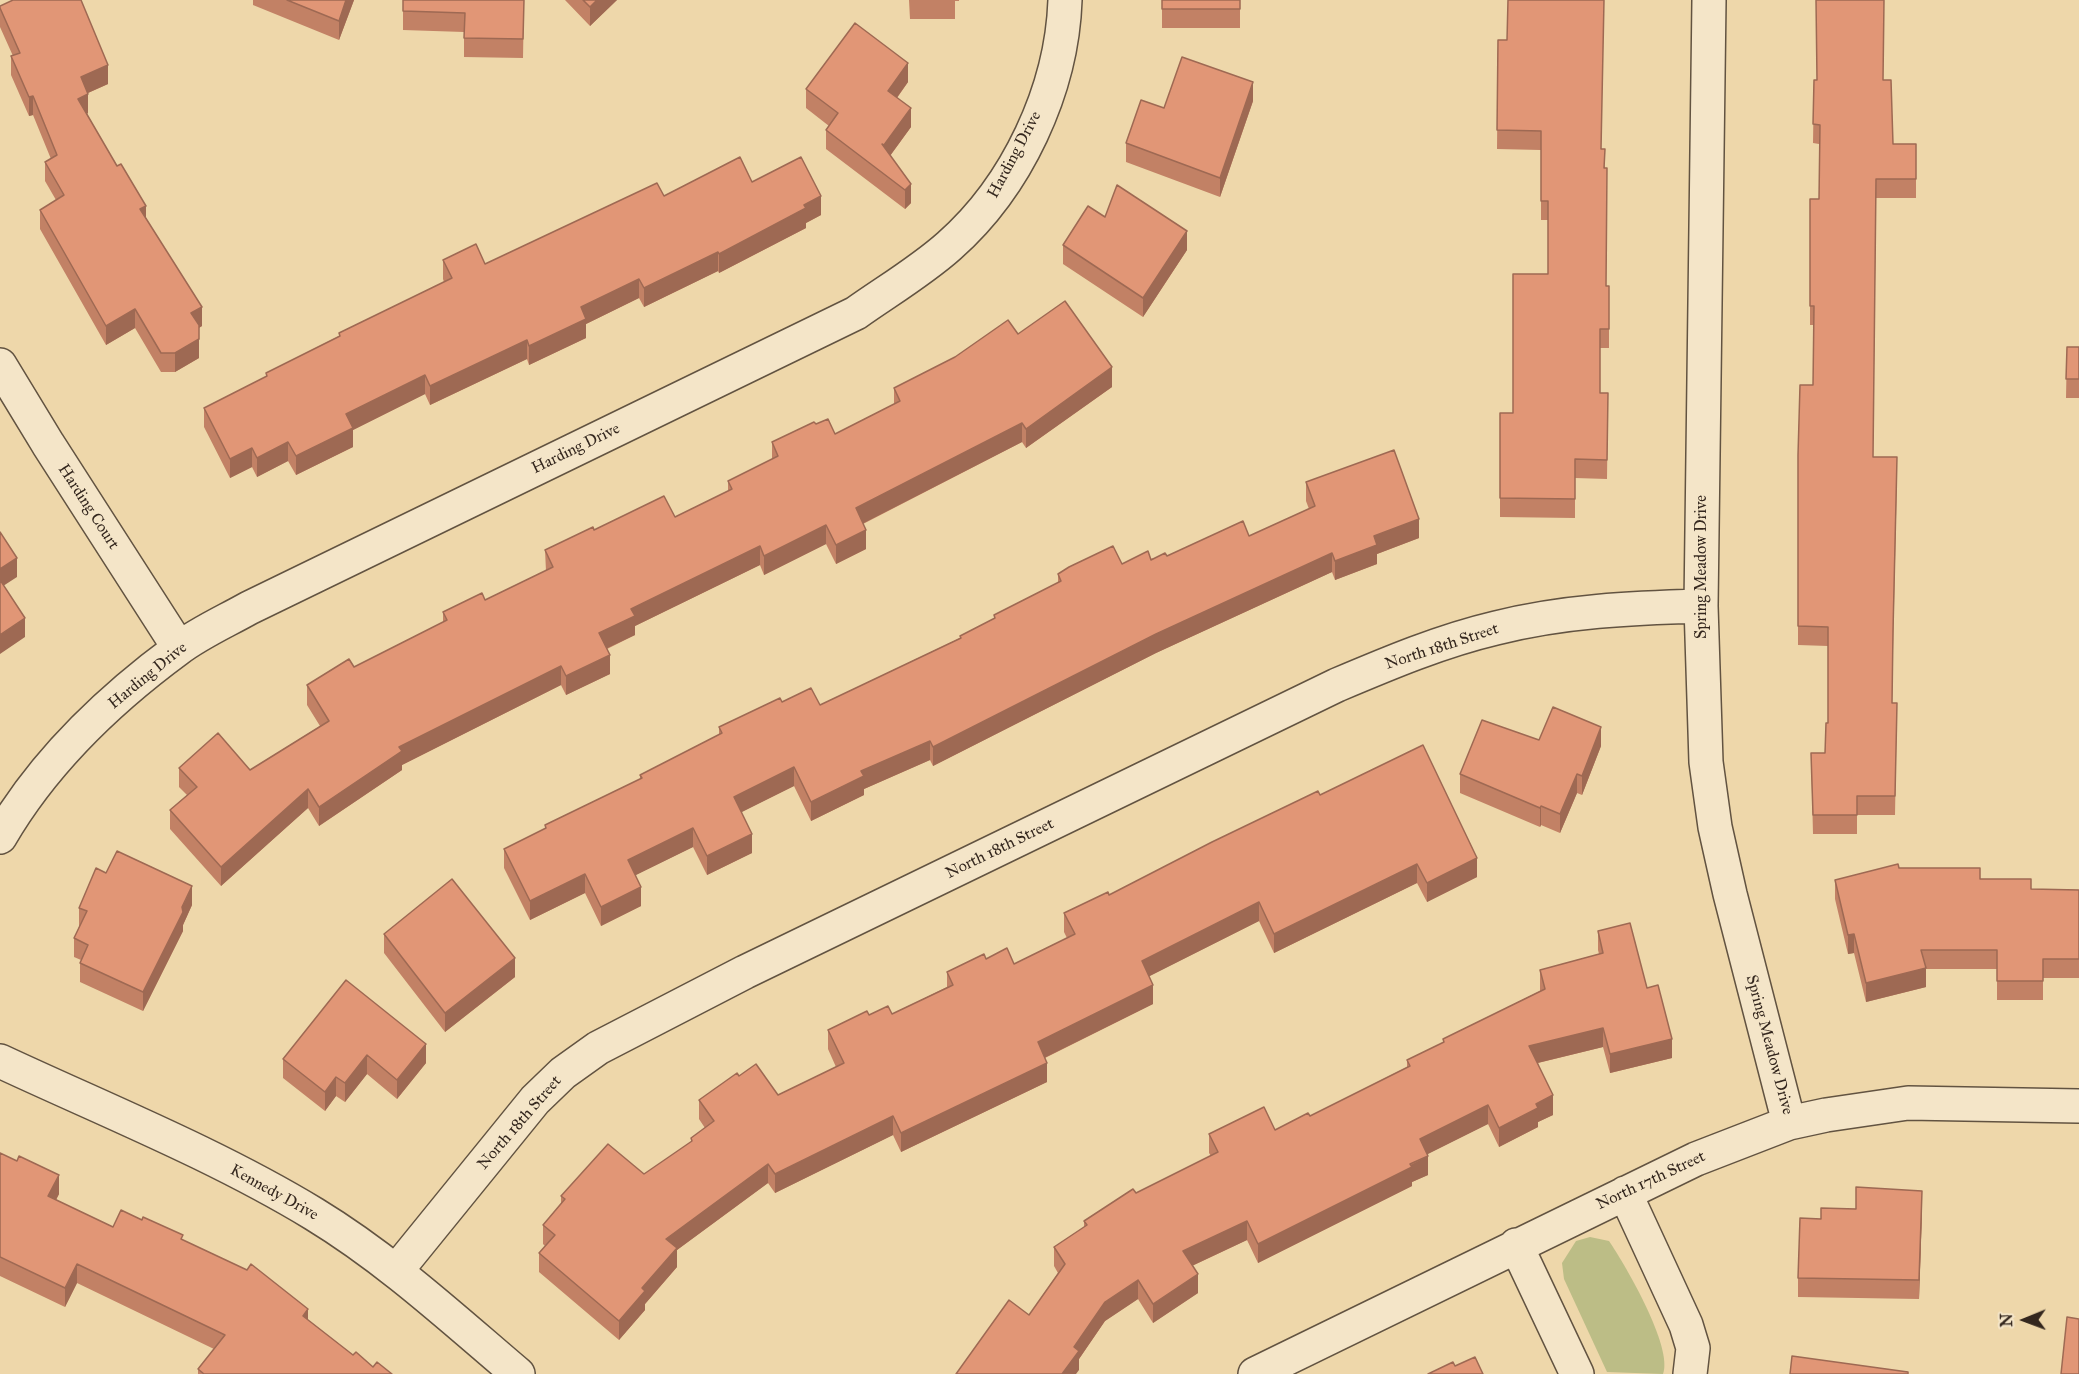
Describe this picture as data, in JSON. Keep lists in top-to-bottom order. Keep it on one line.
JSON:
{"streets":{"street":["Harding Drive","Harding Court","Spring Meadow Drive","North 18th Street","North 17th Street","Kennedy Drive"]},"crossings":[["Harding Drive","Harding Court"],["Spring Meadow Drive","North 18th Street"],["Spring Meadow Drive","North 17th Street"],["North 18th Street","Kennedy Drive"]],"north":"left"}
